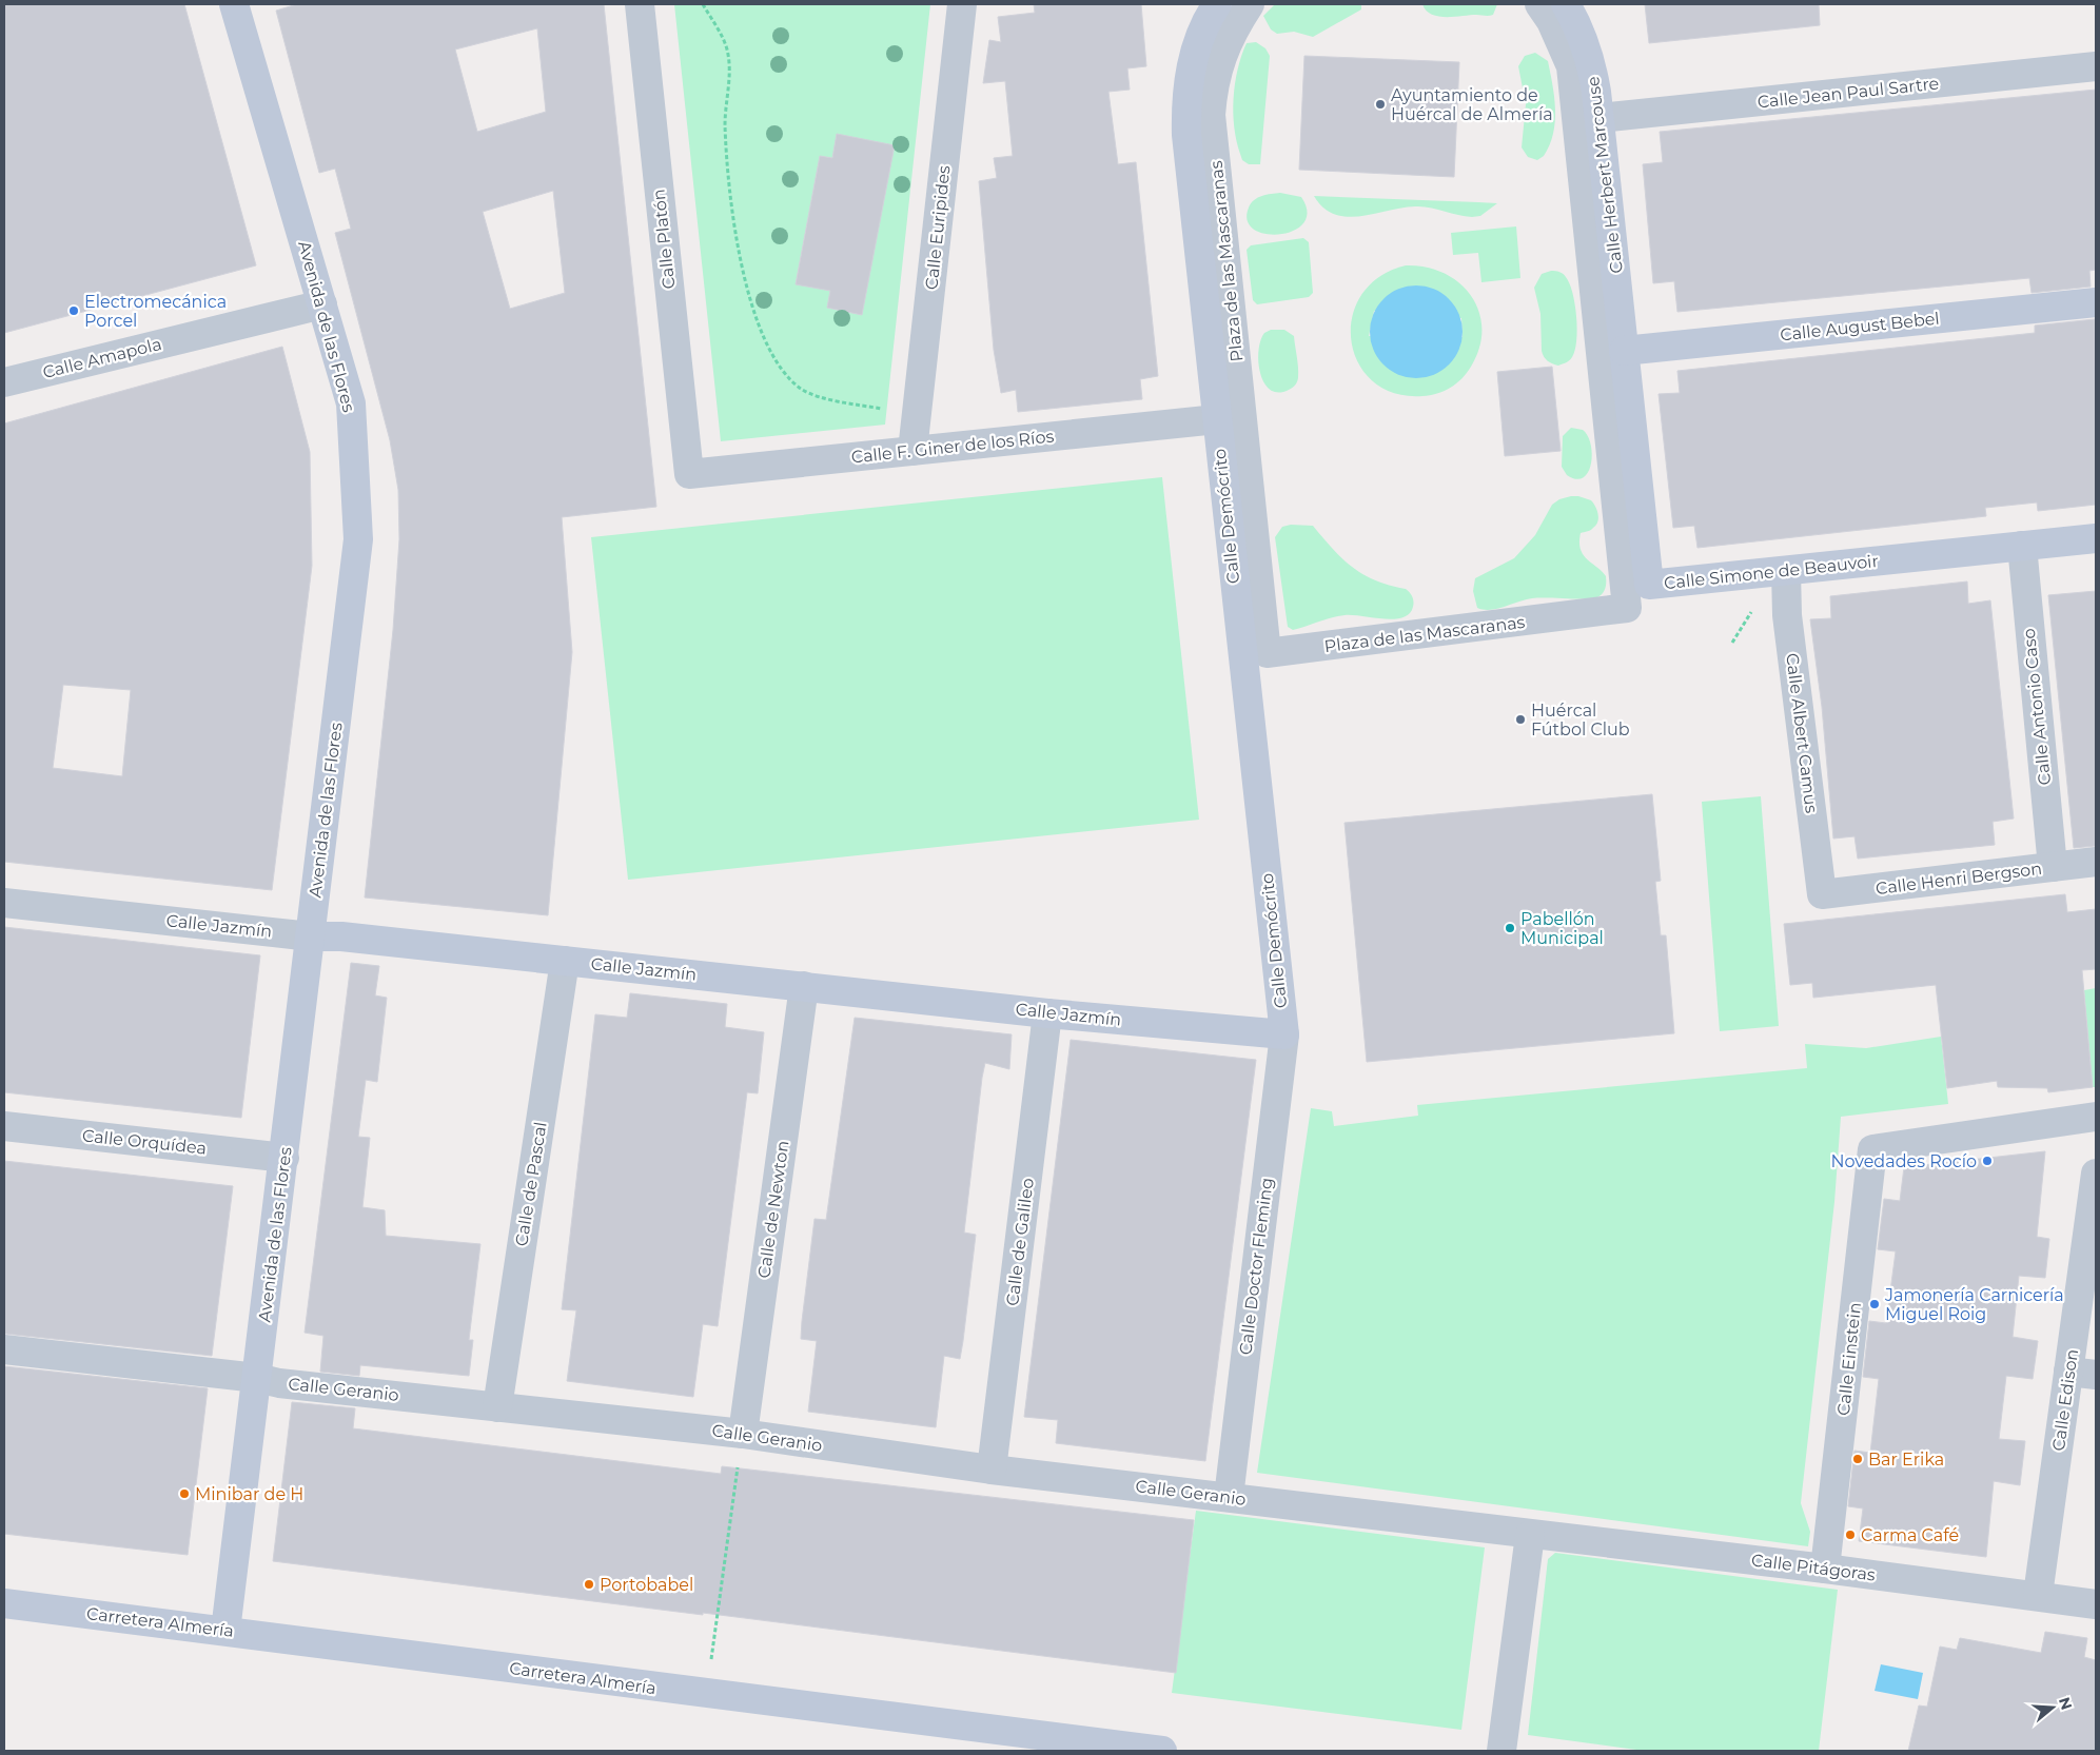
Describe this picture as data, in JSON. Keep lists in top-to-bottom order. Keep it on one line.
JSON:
{"streets":{"street":["Calle Jean Paul Sartre","Calle Herbert Marcouse","Calle Euripides","Calle Platón","Plaza de las Mascaranas","Avenida de las Flores","Calle August Bebel","Calle Amapola","Calle F. Giner de los Ríos","Calle Demócrito","Calle Simone de Beauvoir","Calle Antonio Caso","Calle Albert Camus","Calle Henri Bergson","Calle Jazmín","Calle Orquídea","Calle de Pascal","Calle de Newton","Calle de Galileo","Calle Doctor Fleming","Calle Einstein","Calle Geranio","Calle Edison","Calle Pitágoras","Carretera Almería"]},"crossings":[["Calle Jean Paul Sartre","Calle Herbert Marcouse"],["Calle Herbert Marcouse","Calle August Bebel"],["Calle Herbert Marcouse","Calle Simone de Beauvoir"],["Calle Euripides","Calle F. Giner de los Ríos"],["Calle Platón","Calle F. Giner de los Ríos"],["Avenida de las Flores","Calle Amapola"],["Avenida de las Flores","Calle Jazmín"],["Avenida de las Flores","Calle Orquídea"],["Avenida de las Flores","Calle Geranio"],["Avenida de las Flores","Carretera Almería"],["Calle August Bebel","Calle Simone de Beauvoir"],["Calle F. Giner de los Ríos","Calle Demócrito"],["Calle Demócrito","Calle Jazmín"],["Calle Demócrito","Calle Doctor Fleming"],["Calle Simone de Beauvoir","Calle Antonio Caso"],["Calle Simone de Beauvoir","Calle Albert Camus"],["Calle Antonio Caso","Calle Henri Bergson"],["Calle Albert Camus","Calle Henri Bergson"],["Calle Jazmín","Calle de Pascal"],["Calle Jazmín","Calle de Newton"],["Calle Jazmín","Calle de Galileo"],["Calle Jazmín","Calle Doctor Fleming"],["Calle de Pascal","Calle Geranio"],["Calle de Newton","Calle Geranio"],["Calle de Galileo","Calle Geranio"],["Calle Doctor Fleming","Calle Geranio"],["Calle Einstein","Calle Pitágoras"],["Calle Geranio","Calle Pitágoras"],["Calle Edison","Calle Pitágoras"]],"places":["Ayuntamiento de Huércal de Almería","Electromecánica Porcel","Huércal Fútbol Club","Pabellón Municipal","Novedades Rocío","Jamonería Carnicería Miguel Roig","Bar Erika","Minibar de H","Carma Café","Portobabel"],"north":"right"}
